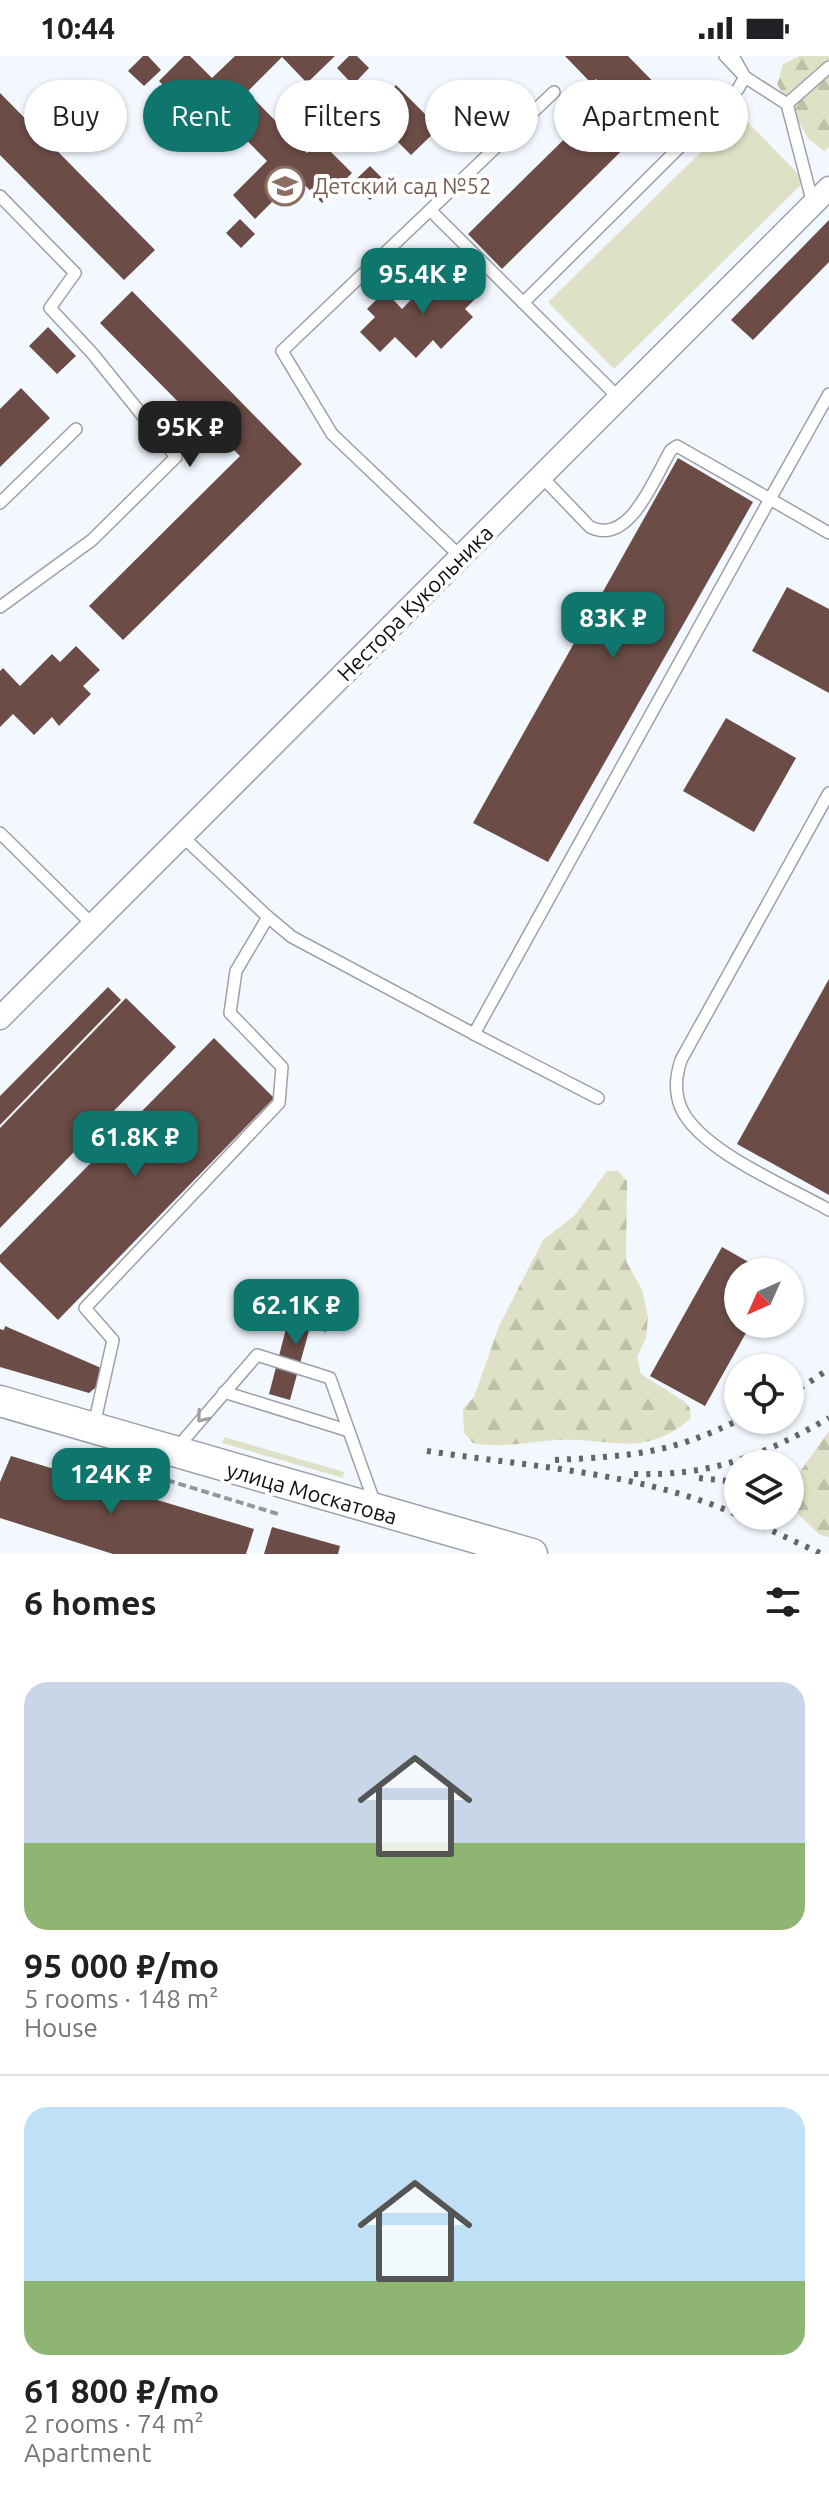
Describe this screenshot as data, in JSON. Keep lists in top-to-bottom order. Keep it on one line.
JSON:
{"streets":{"main road":["улица Москатова"],"street":["Нестора Кукольника"]},"places":{"school or university":["Детский сад №52"]},"north":"bottom left","page":{"status":"10:44","chip":["Buy","Rent","Filters","New","Apartment"],"price":["95.4K ₽","95K ₽","83K ₽","61.8K ₽","62.1K ₽","124K ₽"],"heading":"6 homes","list":[{"name":"95 000 ₽/mo","note":"5 rooms · 148 m² · House"},{"name":"61 800 ₽/mo","note":"2 rooms · 74 m² · Apartment"}]}}
